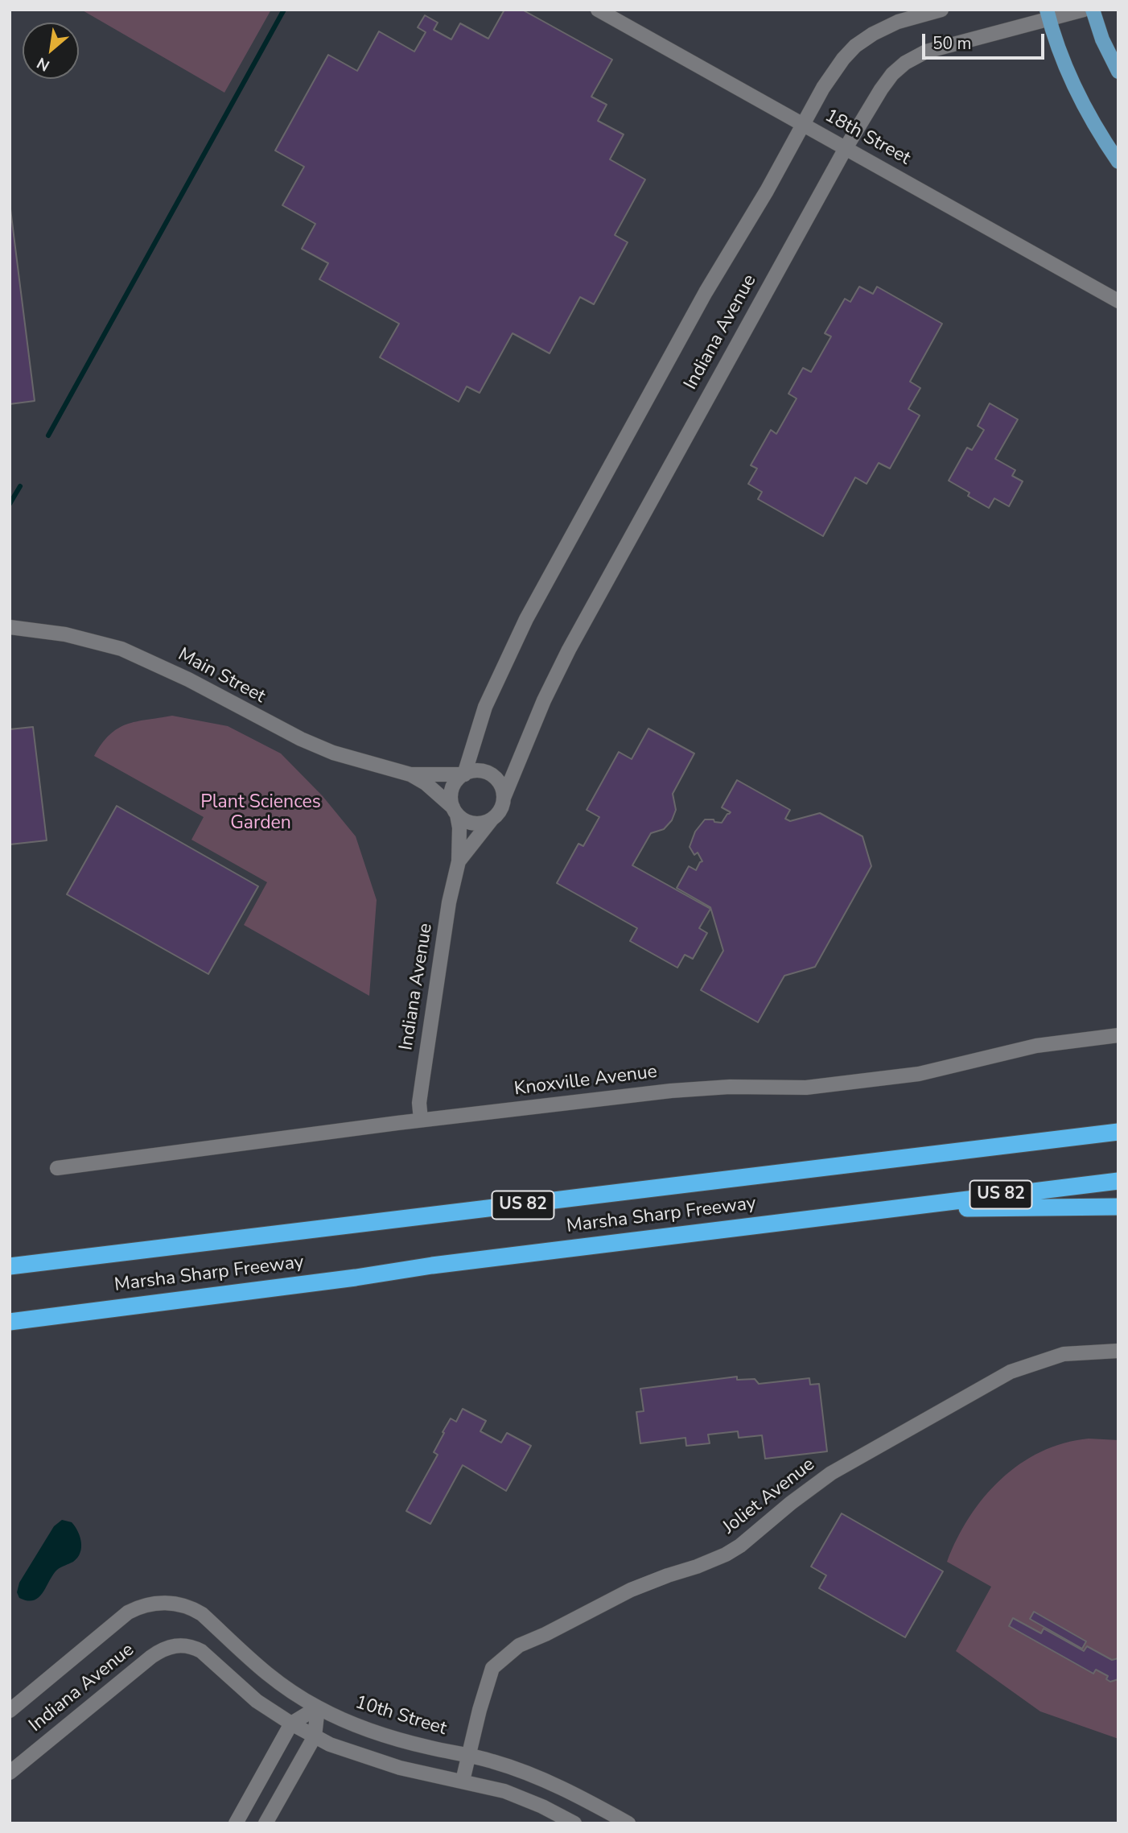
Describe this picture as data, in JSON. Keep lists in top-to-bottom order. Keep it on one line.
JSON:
{"streets":{"highway":["US 82","Marsha Sharp Freeway"],"street":["18th Street","Indiana Avenue","Main Street","Knoxville Avenue","Joliet Avenue","10th Street"]},"crossings":[["18th Street","Indiana Avenue"],["Indiana Avenue","Main Street"],["Indiana Avenue","Knoxville Avenue"],["Indiana Avenue","10th Street"],["Joliet Avenue","10th Street"]],"parks":["Plant Sciences Garden"],"scale_bar":"50 m","north":"bottom left"}
